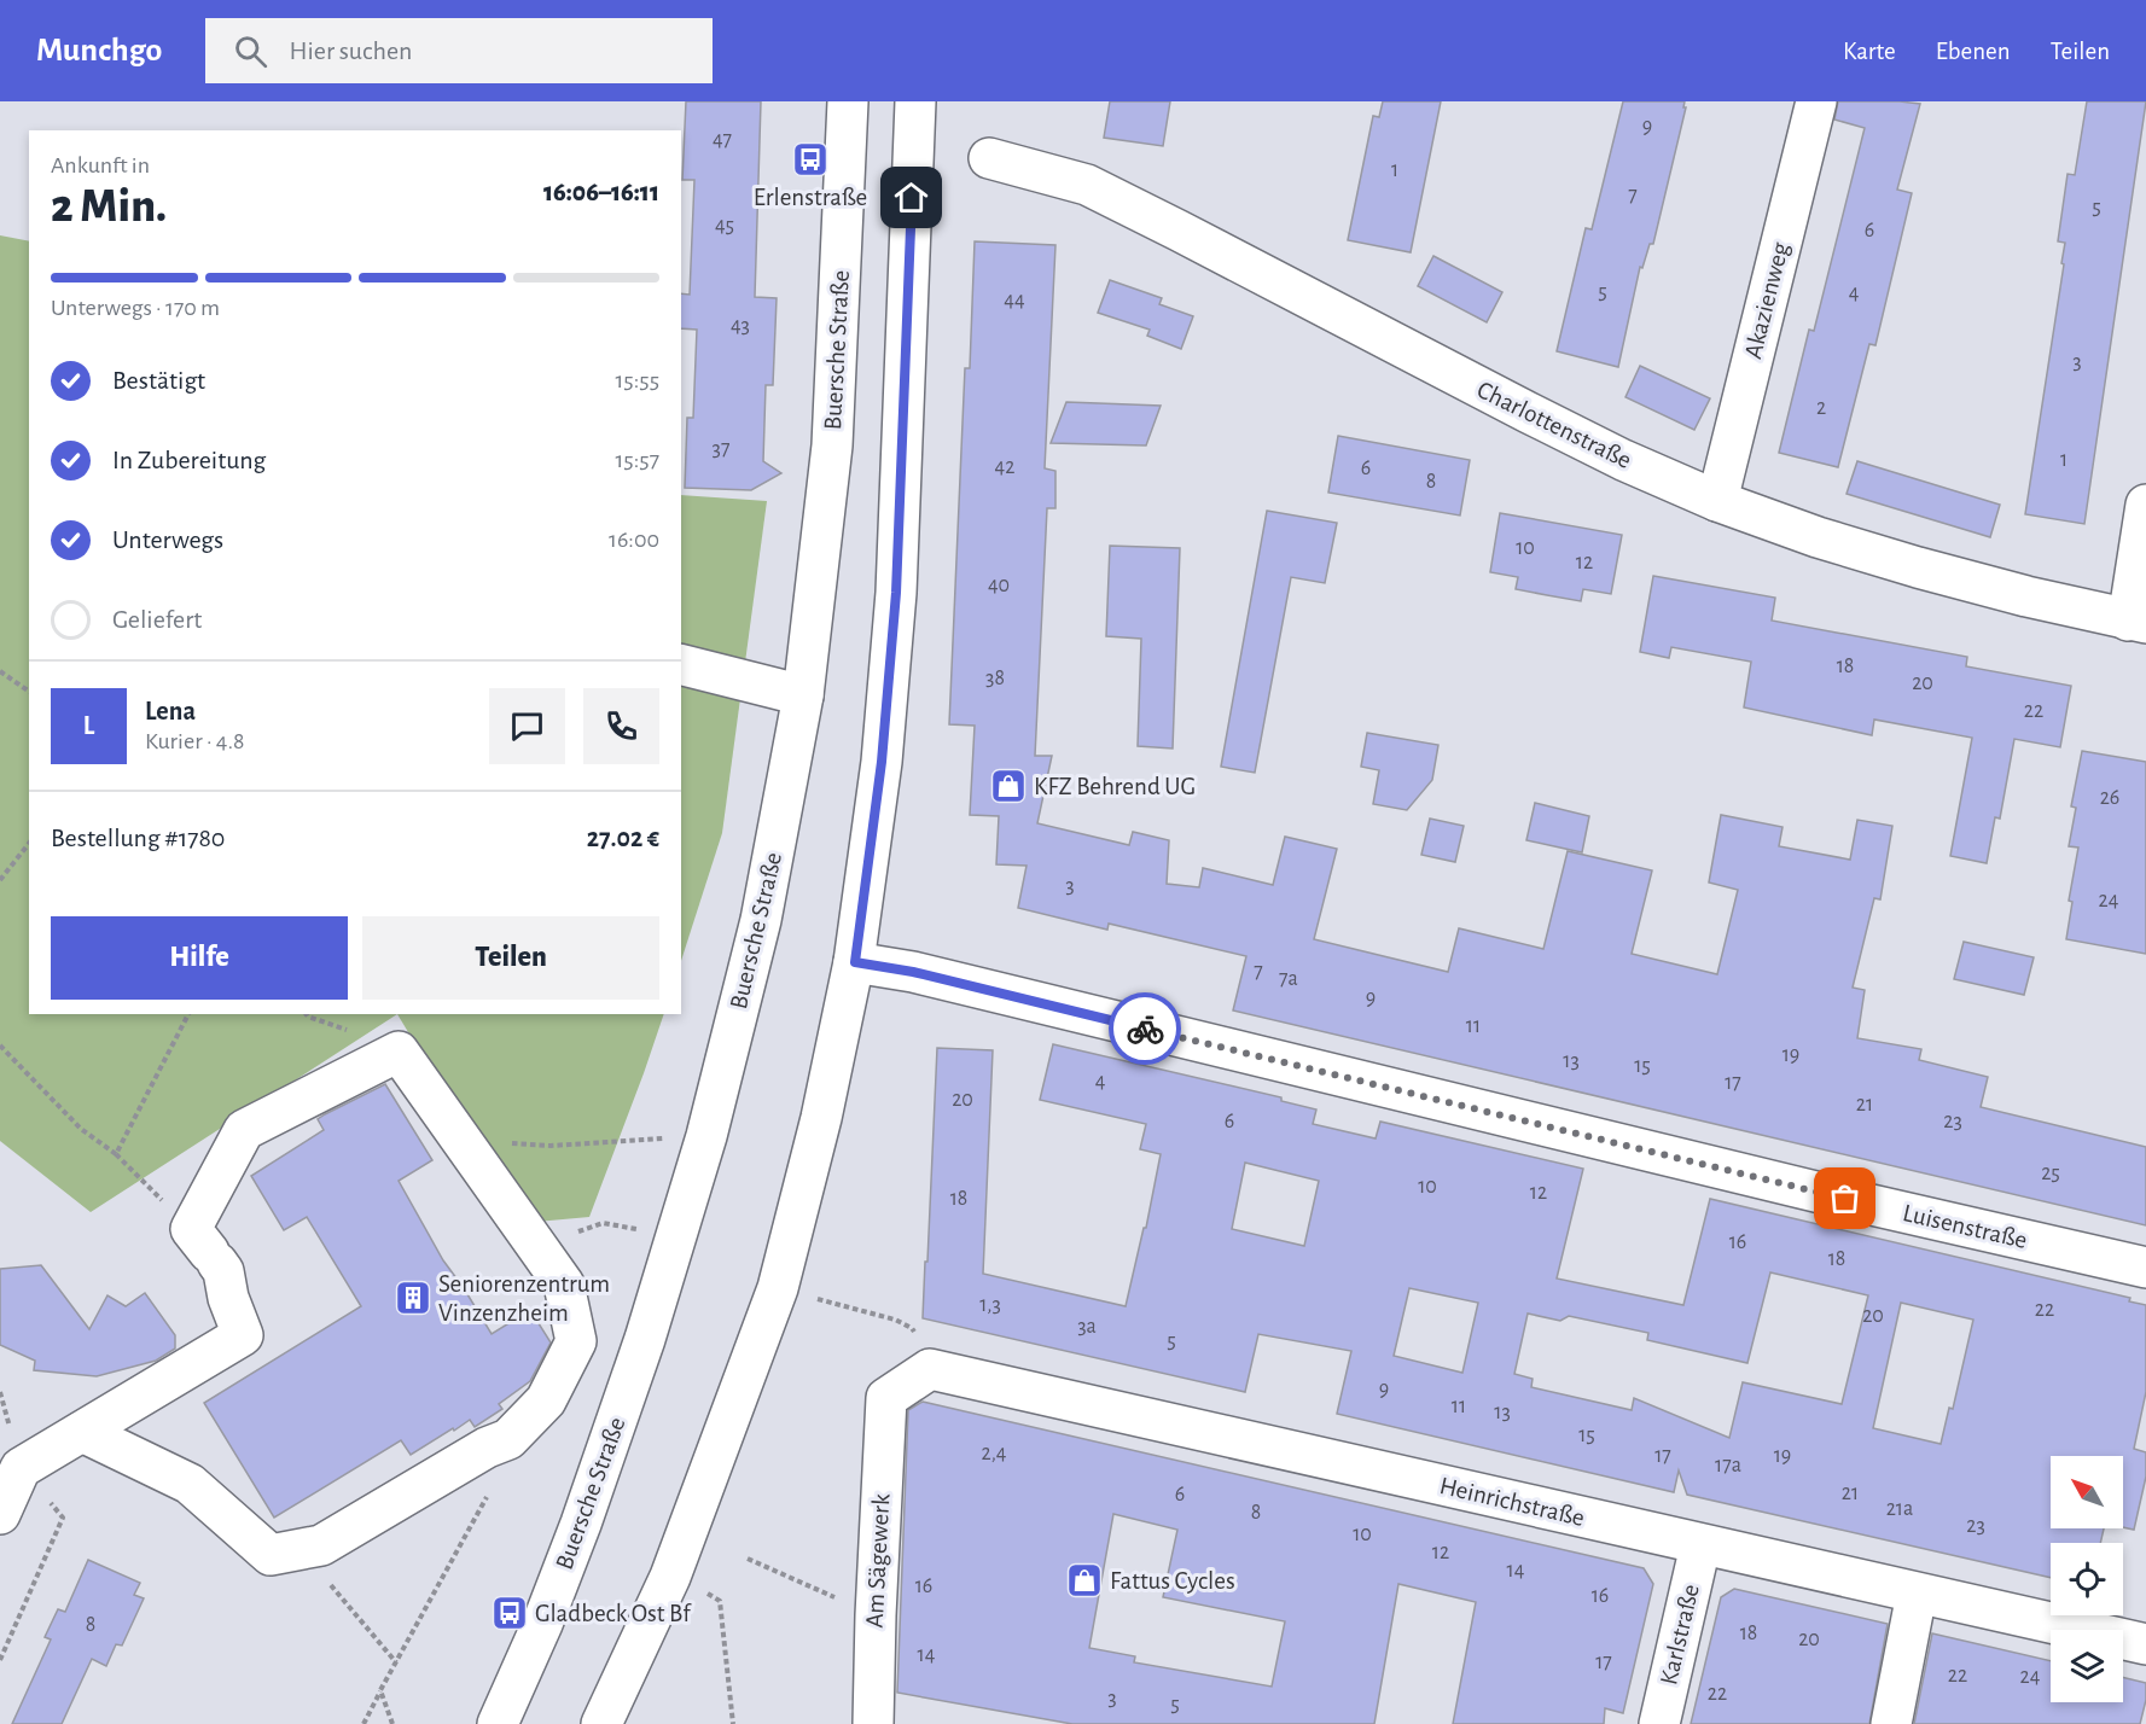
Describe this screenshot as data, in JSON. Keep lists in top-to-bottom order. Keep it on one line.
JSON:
{"streets":{"street":["Akazienweg","Buersche Straße","Charlottenstraße","Luisenstraße","Heinrichstraße","Am Sägewerk","Karlstraße"]},"crossings":[["Akazienweg","Charlottenstraße"],["Heinrichstraße","Am Sägewerk"],["Heinrichstraße","Karlstraße"]],"places":{"bus stop":["Erlenstraße","Gladbeck Ost Bf"],"shop":["KFZ Behrend UG","Fattus Cycles"],"building":["Seniorenzentrum Vinzenzheim"]},"house_numbers":["9","47","1","7","5","45","6","5","4","44","43","3","2","37","1","42","6","8","10","12","40","18","38","20","22","26","3","24","7","7a","9","11","19","13","15","4","17","20","21","6","23","25","10","12","18","16","18","1,3","22","20","3a","5","9","11","13","15","2,4","17","19","17a","21","6","21a","8","23","10","12","14","16","16","8","18","20","14","17","22","24","22","3","5"],"north":"top left","page":{"header":"Munchgo","search":"Hier suchen","nav":["Karte","Ebenen","Teilen"],"heading":["2 Min.","Ankunft in","16:06–16:11"],"panel":["Lena","Kurier · 4.8","Bestellung #1780","27.02 €"],"bar":"Unterwegs · 170 m","list":[["Bestätigt","15:55"],["In Zubereitung","15:57"],["Unterwegs","16:00"],"Geliefert"],"round":"L","buttons":["Hilfe","Teilen"]}}
